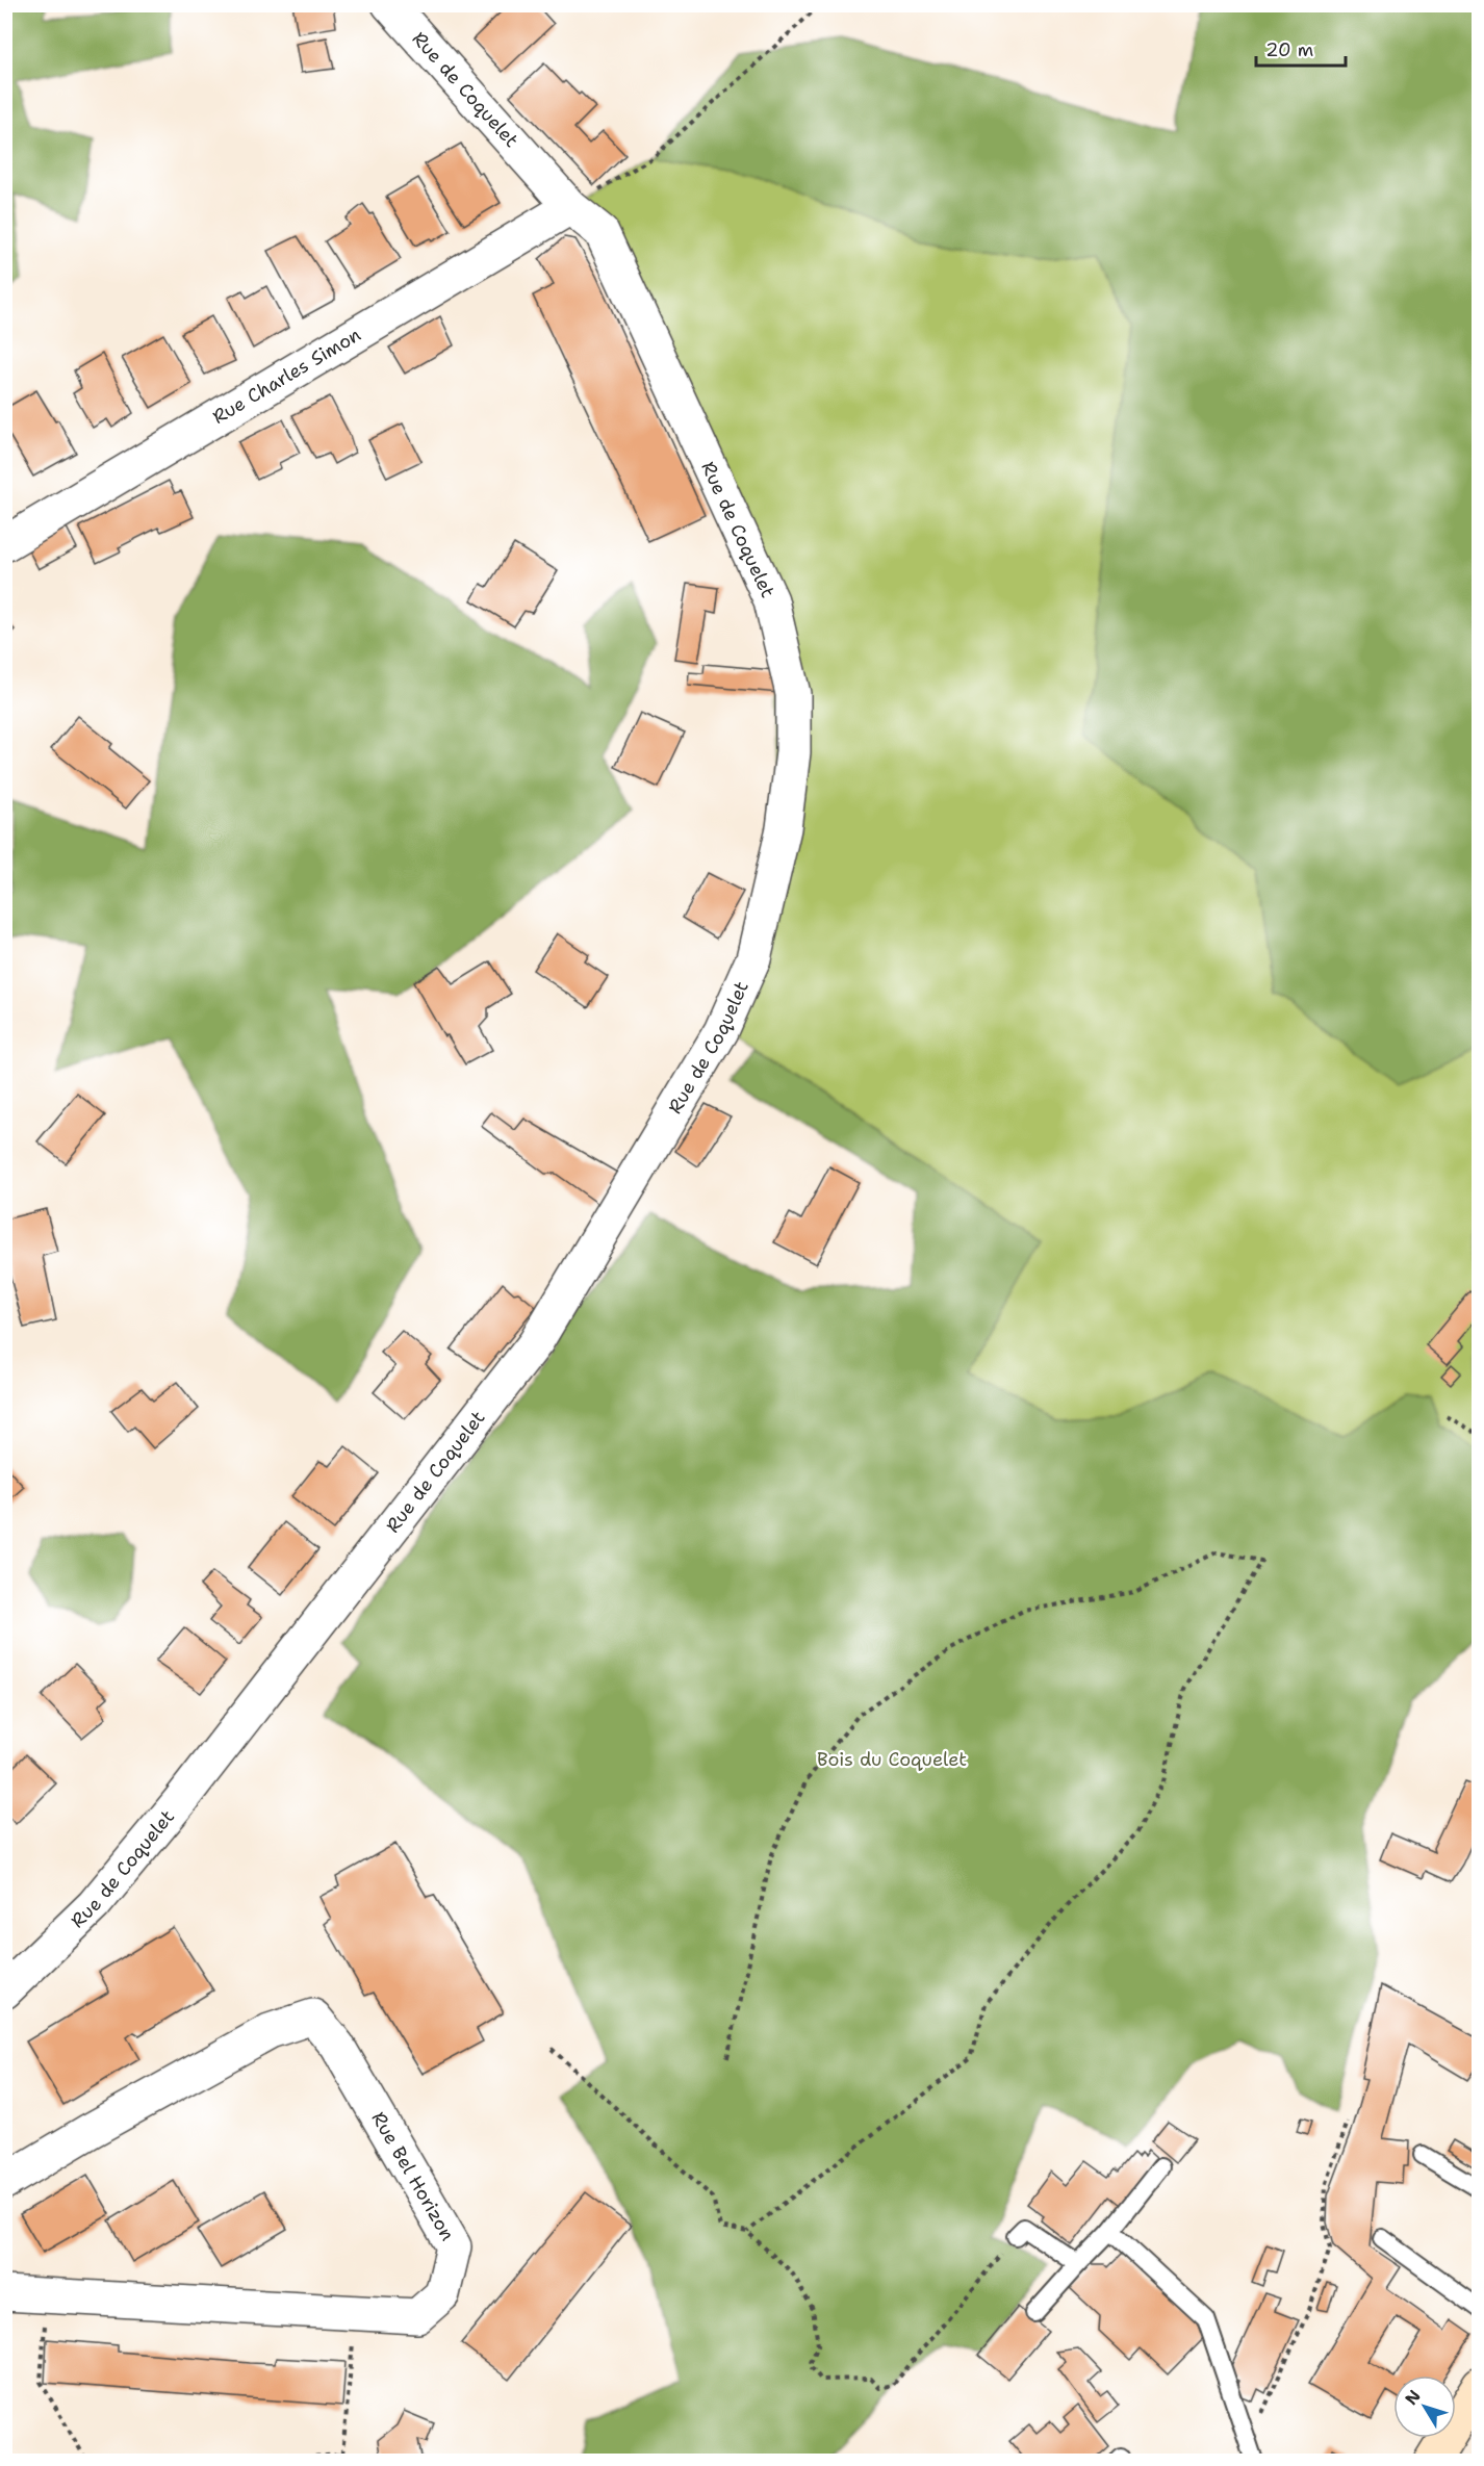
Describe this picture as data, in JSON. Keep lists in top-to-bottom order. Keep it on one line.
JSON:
{"streets":{"street":["Rue de Coquelet","Rue Charles Simon","Rue Bel Horizon"]},"crossings":[["Rue de Coquelet","Rue Charles Simon"]],"parks":["Bois du Coquelet"],"scale_bar":"20 m","north":"top left"}
